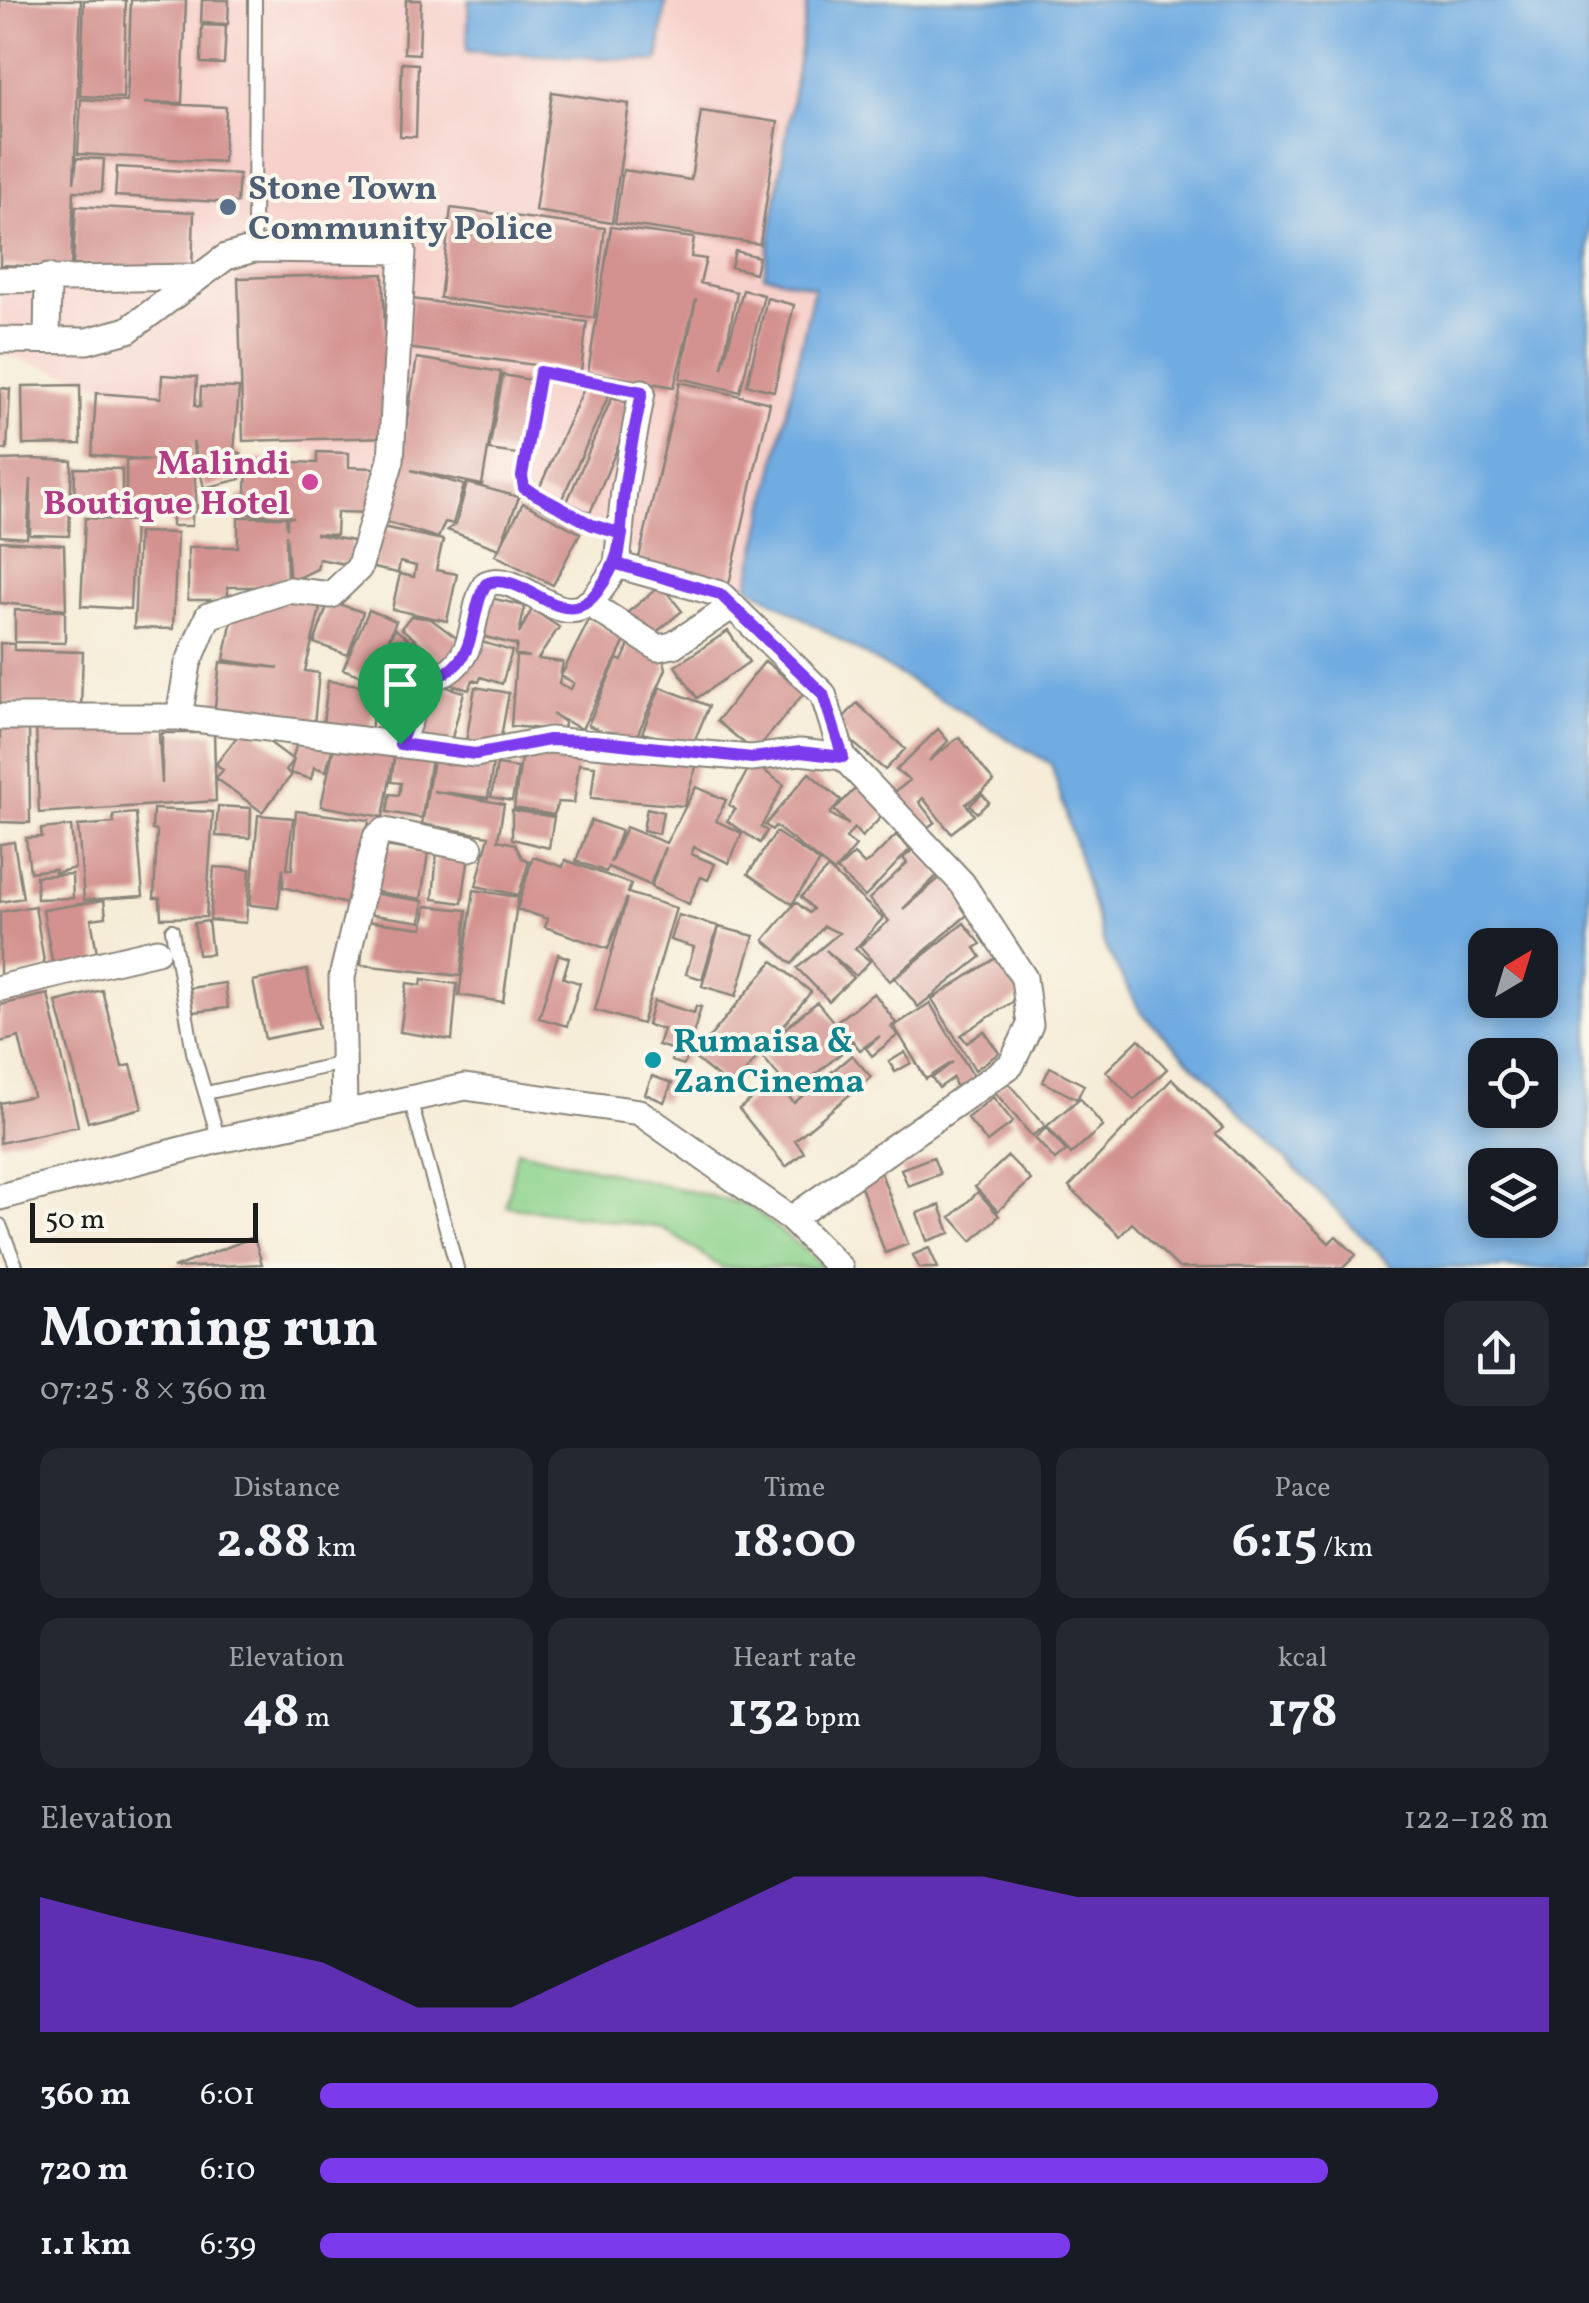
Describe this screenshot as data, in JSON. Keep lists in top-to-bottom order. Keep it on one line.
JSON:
{"places":["Stone Town Community Police","Malindi Boutique Hotel","Rumaisa & ZanCinema"],"scale_bar":"50 m","north":"top right","page":{"scale":"50 m","heading":["Morning run","07:25 · 8 × 360 m"],"stats":[["Distance","2.88 km"],["Time","18:00"],["Pace","6:15 /km"],["Elevation","48 m"],["Heart rate","132 bpm"],["kcal","178"]],"chart":["Elevation","122–128 m"],"list":[{"name":"360 m","note":"6:01"},{"name":"720 m","note":"6:10"},{"name":"1.1 km","note":"6:39"}]}}
